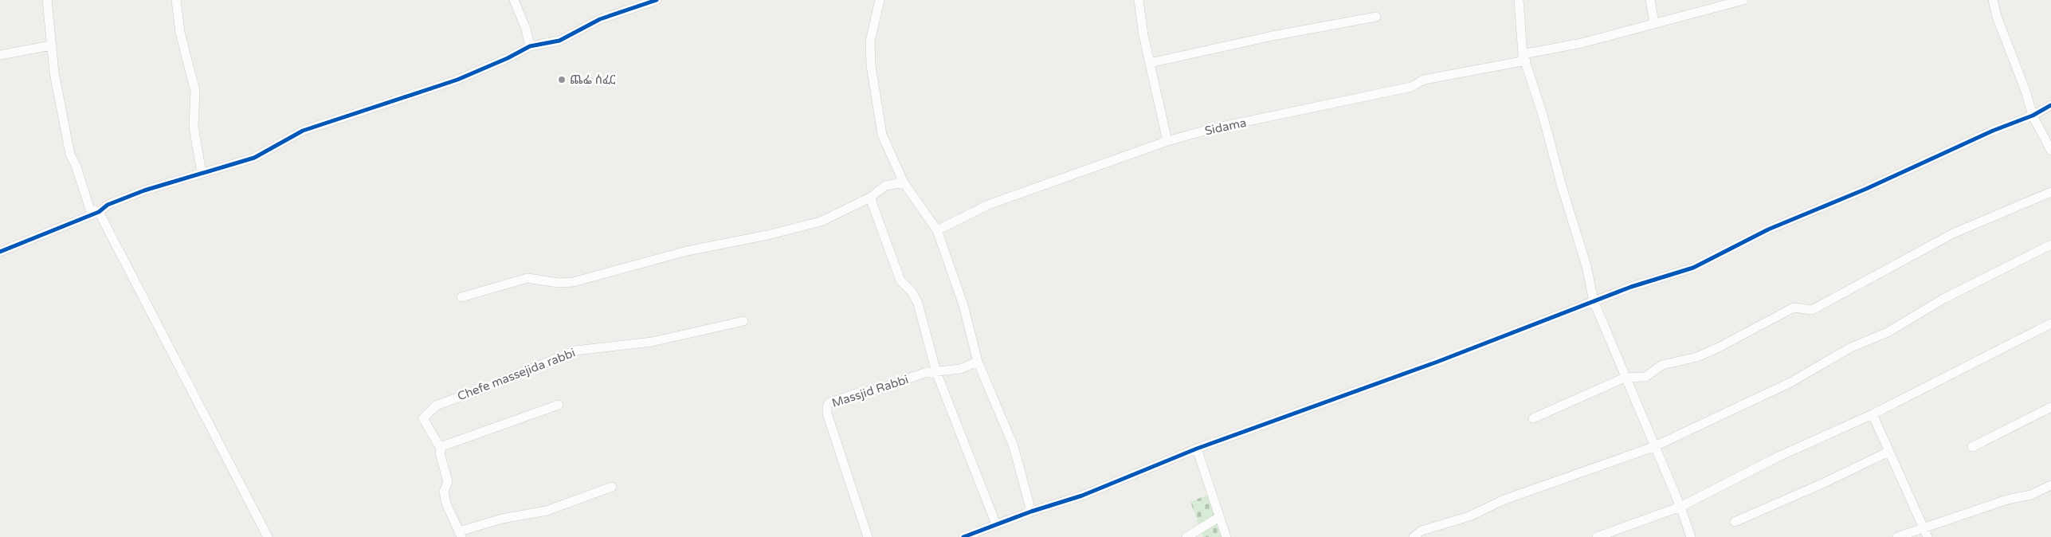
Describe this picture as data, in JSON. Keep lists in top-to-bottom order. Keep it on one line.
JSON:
{"streets":{"street":["Sidama","Chefe massejida rabbi","Massjid Rabbi"]},"places":["ጨፌ ሰፈር"]}
